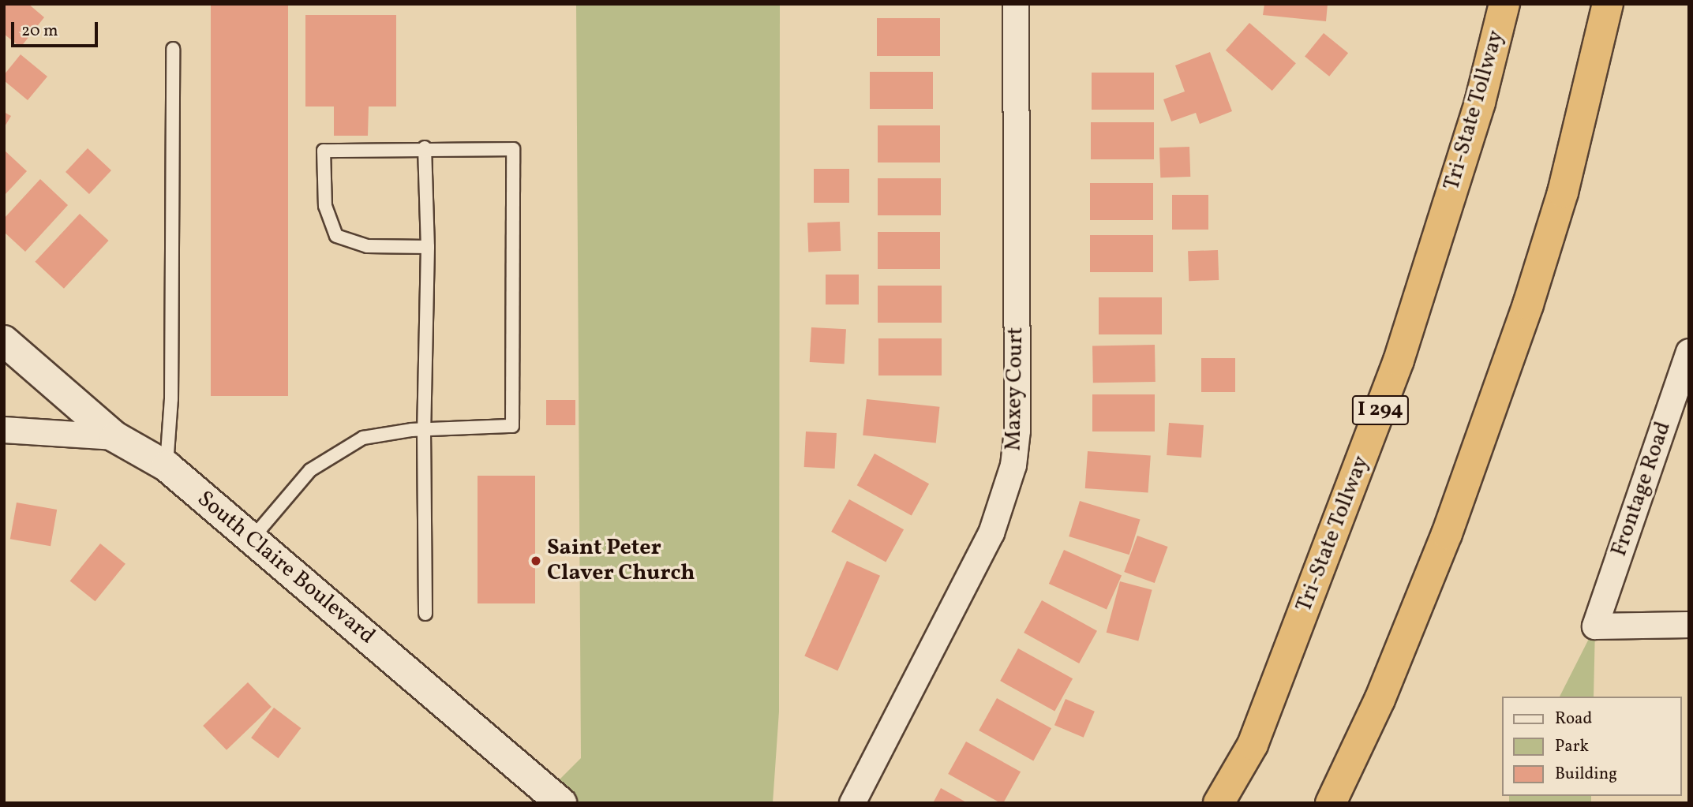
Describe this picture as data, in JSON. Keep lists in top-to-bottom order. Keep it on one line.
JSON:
{"streets":{"highway":["Tri-State Tollway","I 294"],"street":["Maxey Court","Frontage Road","South Claire Boulevard"]},"places":["Saint Peter Claver Church"],"legend":["Road","Park","Building"],"scale_bar":"20 m"}
